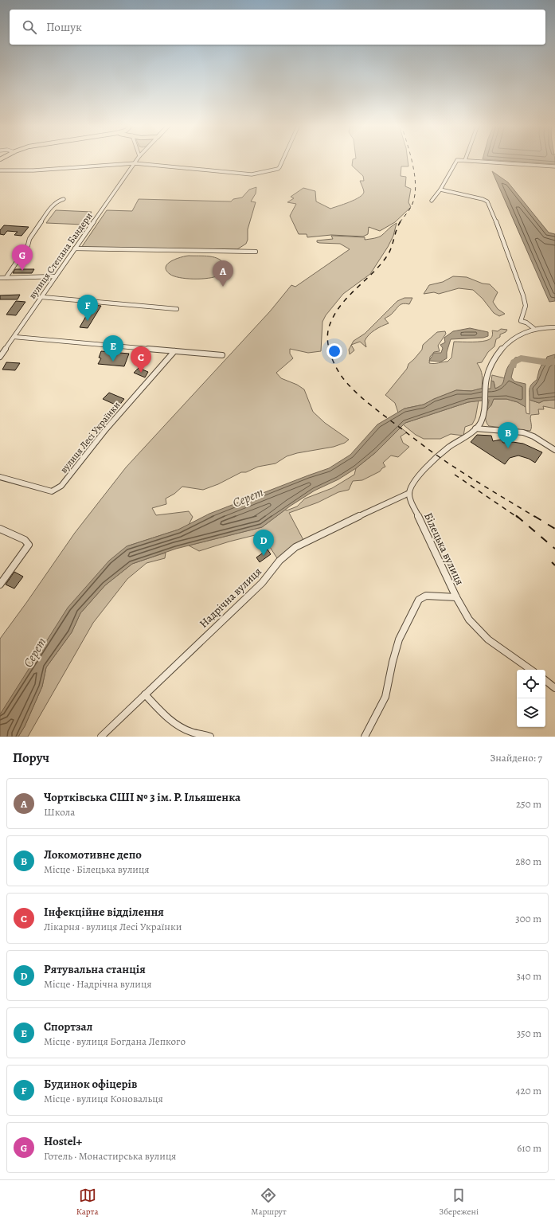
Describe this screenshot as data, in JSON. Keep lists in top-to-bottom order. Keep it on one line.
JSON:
{"streets":{"street":["вулиця Степана Бандери","вулиця Лесі Українки","Білецька вулиця","Надрічна вулиця"]},"crossings":[["Білецька вулиця","Надрічна вулиця"]],"water":["Серет"],"page":{"search":"Пошук","pins":["G","A","F","E","C","B","D"],"heading":["Поруч","Знайдено: 7"],"list":[{"mark":"A","name":"Чортківська СШІ № 3 ім. Р. Ільяшенка","note":"Школа","value":"250 m"},{"mark":"B","name":"Локомотивне депо","note":"Місце · Білецька вулиця","value":"280 m"},{"mark":"C","name":"Інфекційне відділення","note":"Лікарня · вулиця Лесі Українки","value":"300 m"},{"mark":"D","name":"Рятувальна станція","note":"Місце · Надрічна вулиця","value":"340 m"},{"mark":"E","name":"Спортзал","note":"Місце · вулиця Богдана Лепкого","value":"350 m"},{"mark":"F","name":"Будинок офіцерів","note":"Місце · вулиця Коновальця","value":"420 m"},{"mark":"G","name":"Hostel+","note":"Готель · Монастирська вулиця","value":"610 m"}],"nav":["Карта","Маршрут","Збережені"]}}
